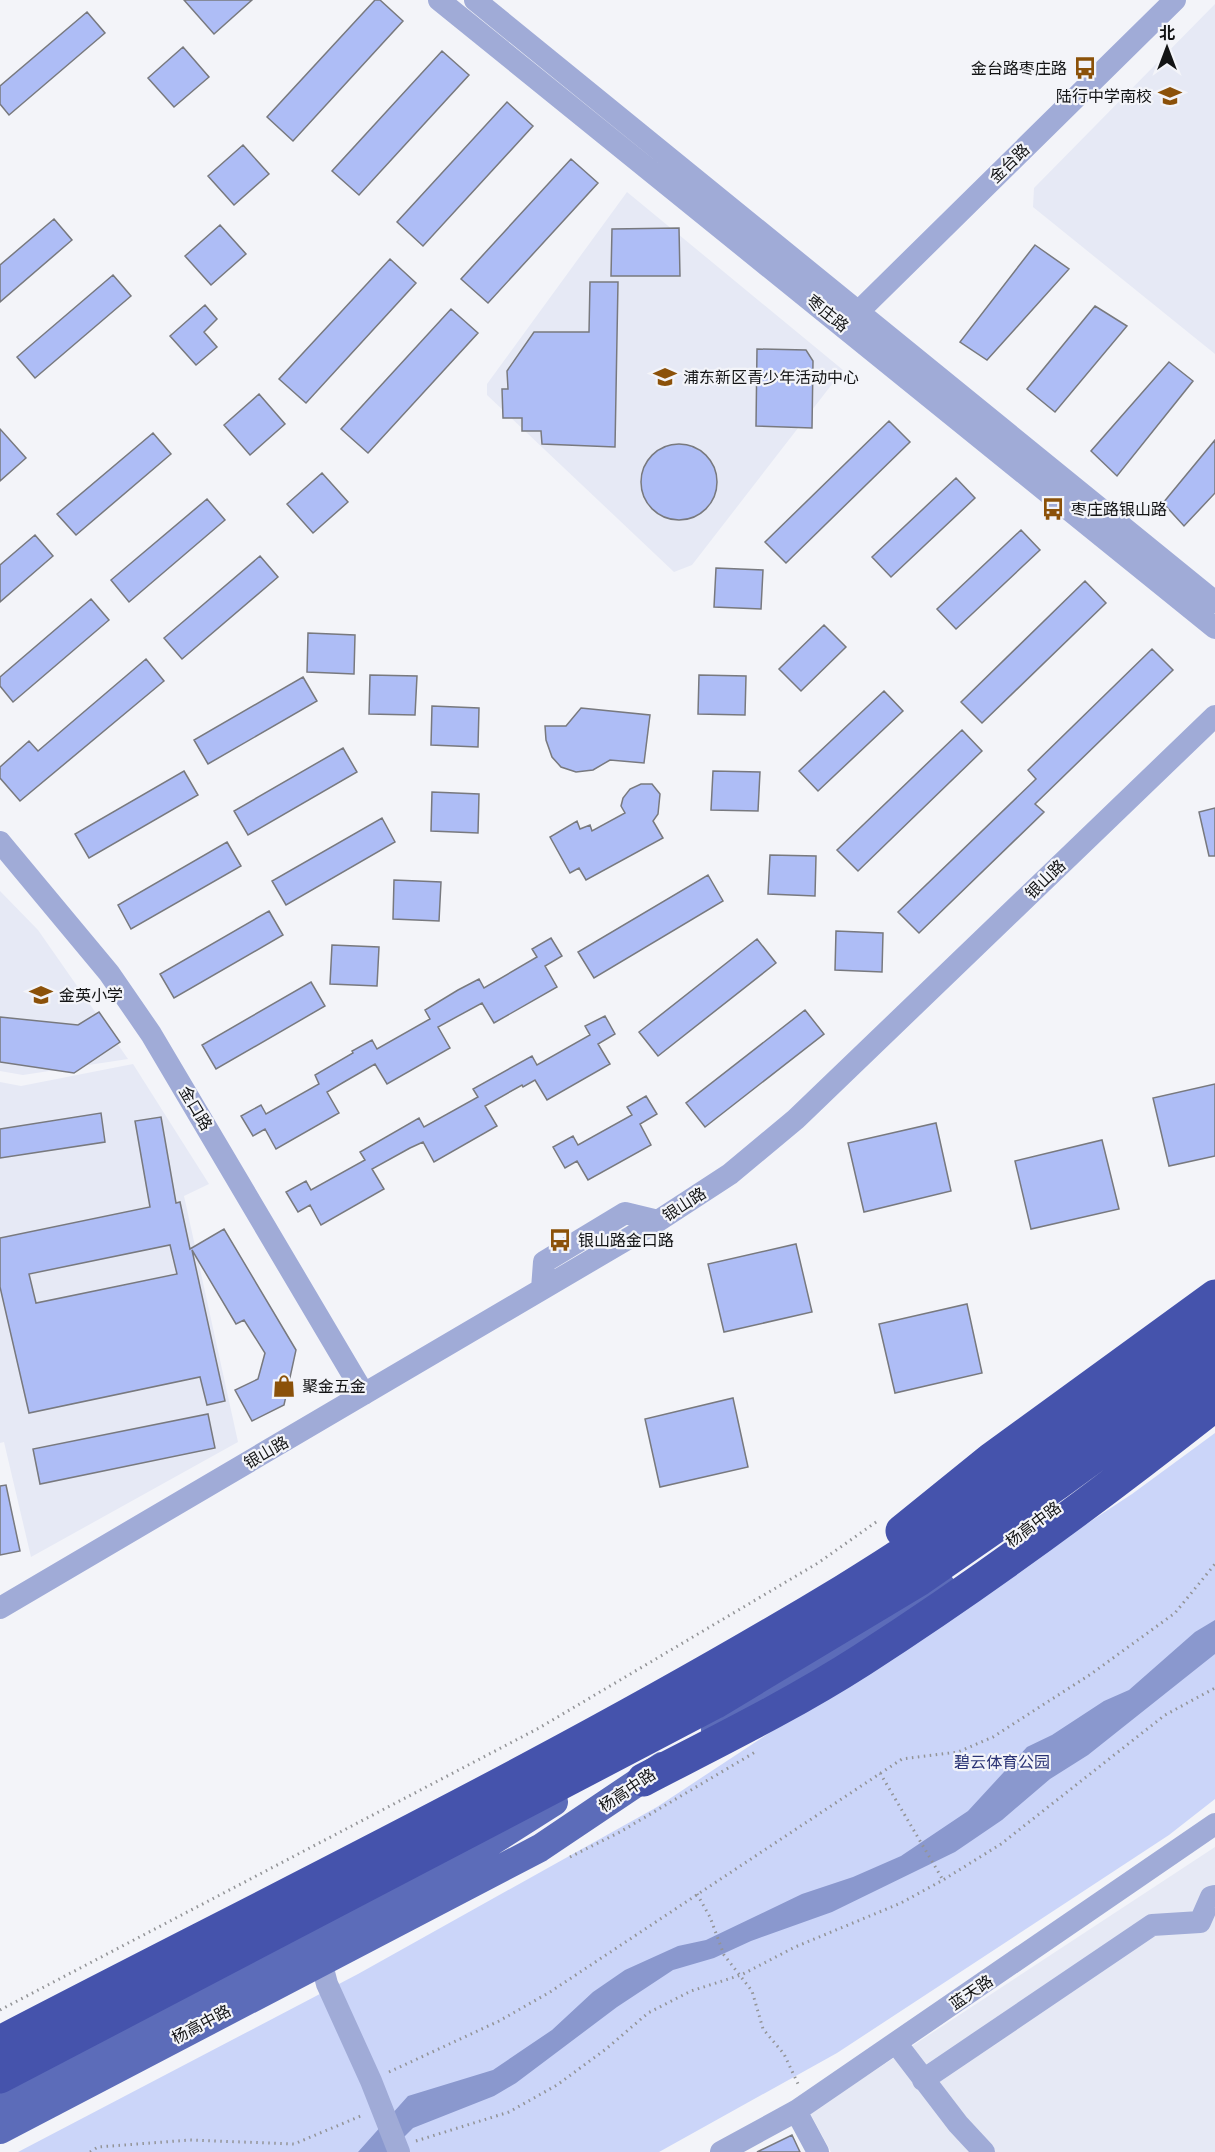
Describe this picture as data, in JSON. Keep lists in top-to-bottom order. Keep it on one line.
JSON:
{"streets":{"highway":["杨高中路"],"street":["金台路","枣庄路","银山路","金口路","蓝天路"]},"crossings":[["金台路","枣庄路"],["银山路","金口路"]],"parks":["碧云体育公园"],"places":{"bus stop":["金台路枣庄路","枣庄路银山路","银山路金口路"],"school or university":["陆行中学南校","浦东新区青少年活动中心","金英小学"],"shop":["聚金五金"]},"north":"top"}
